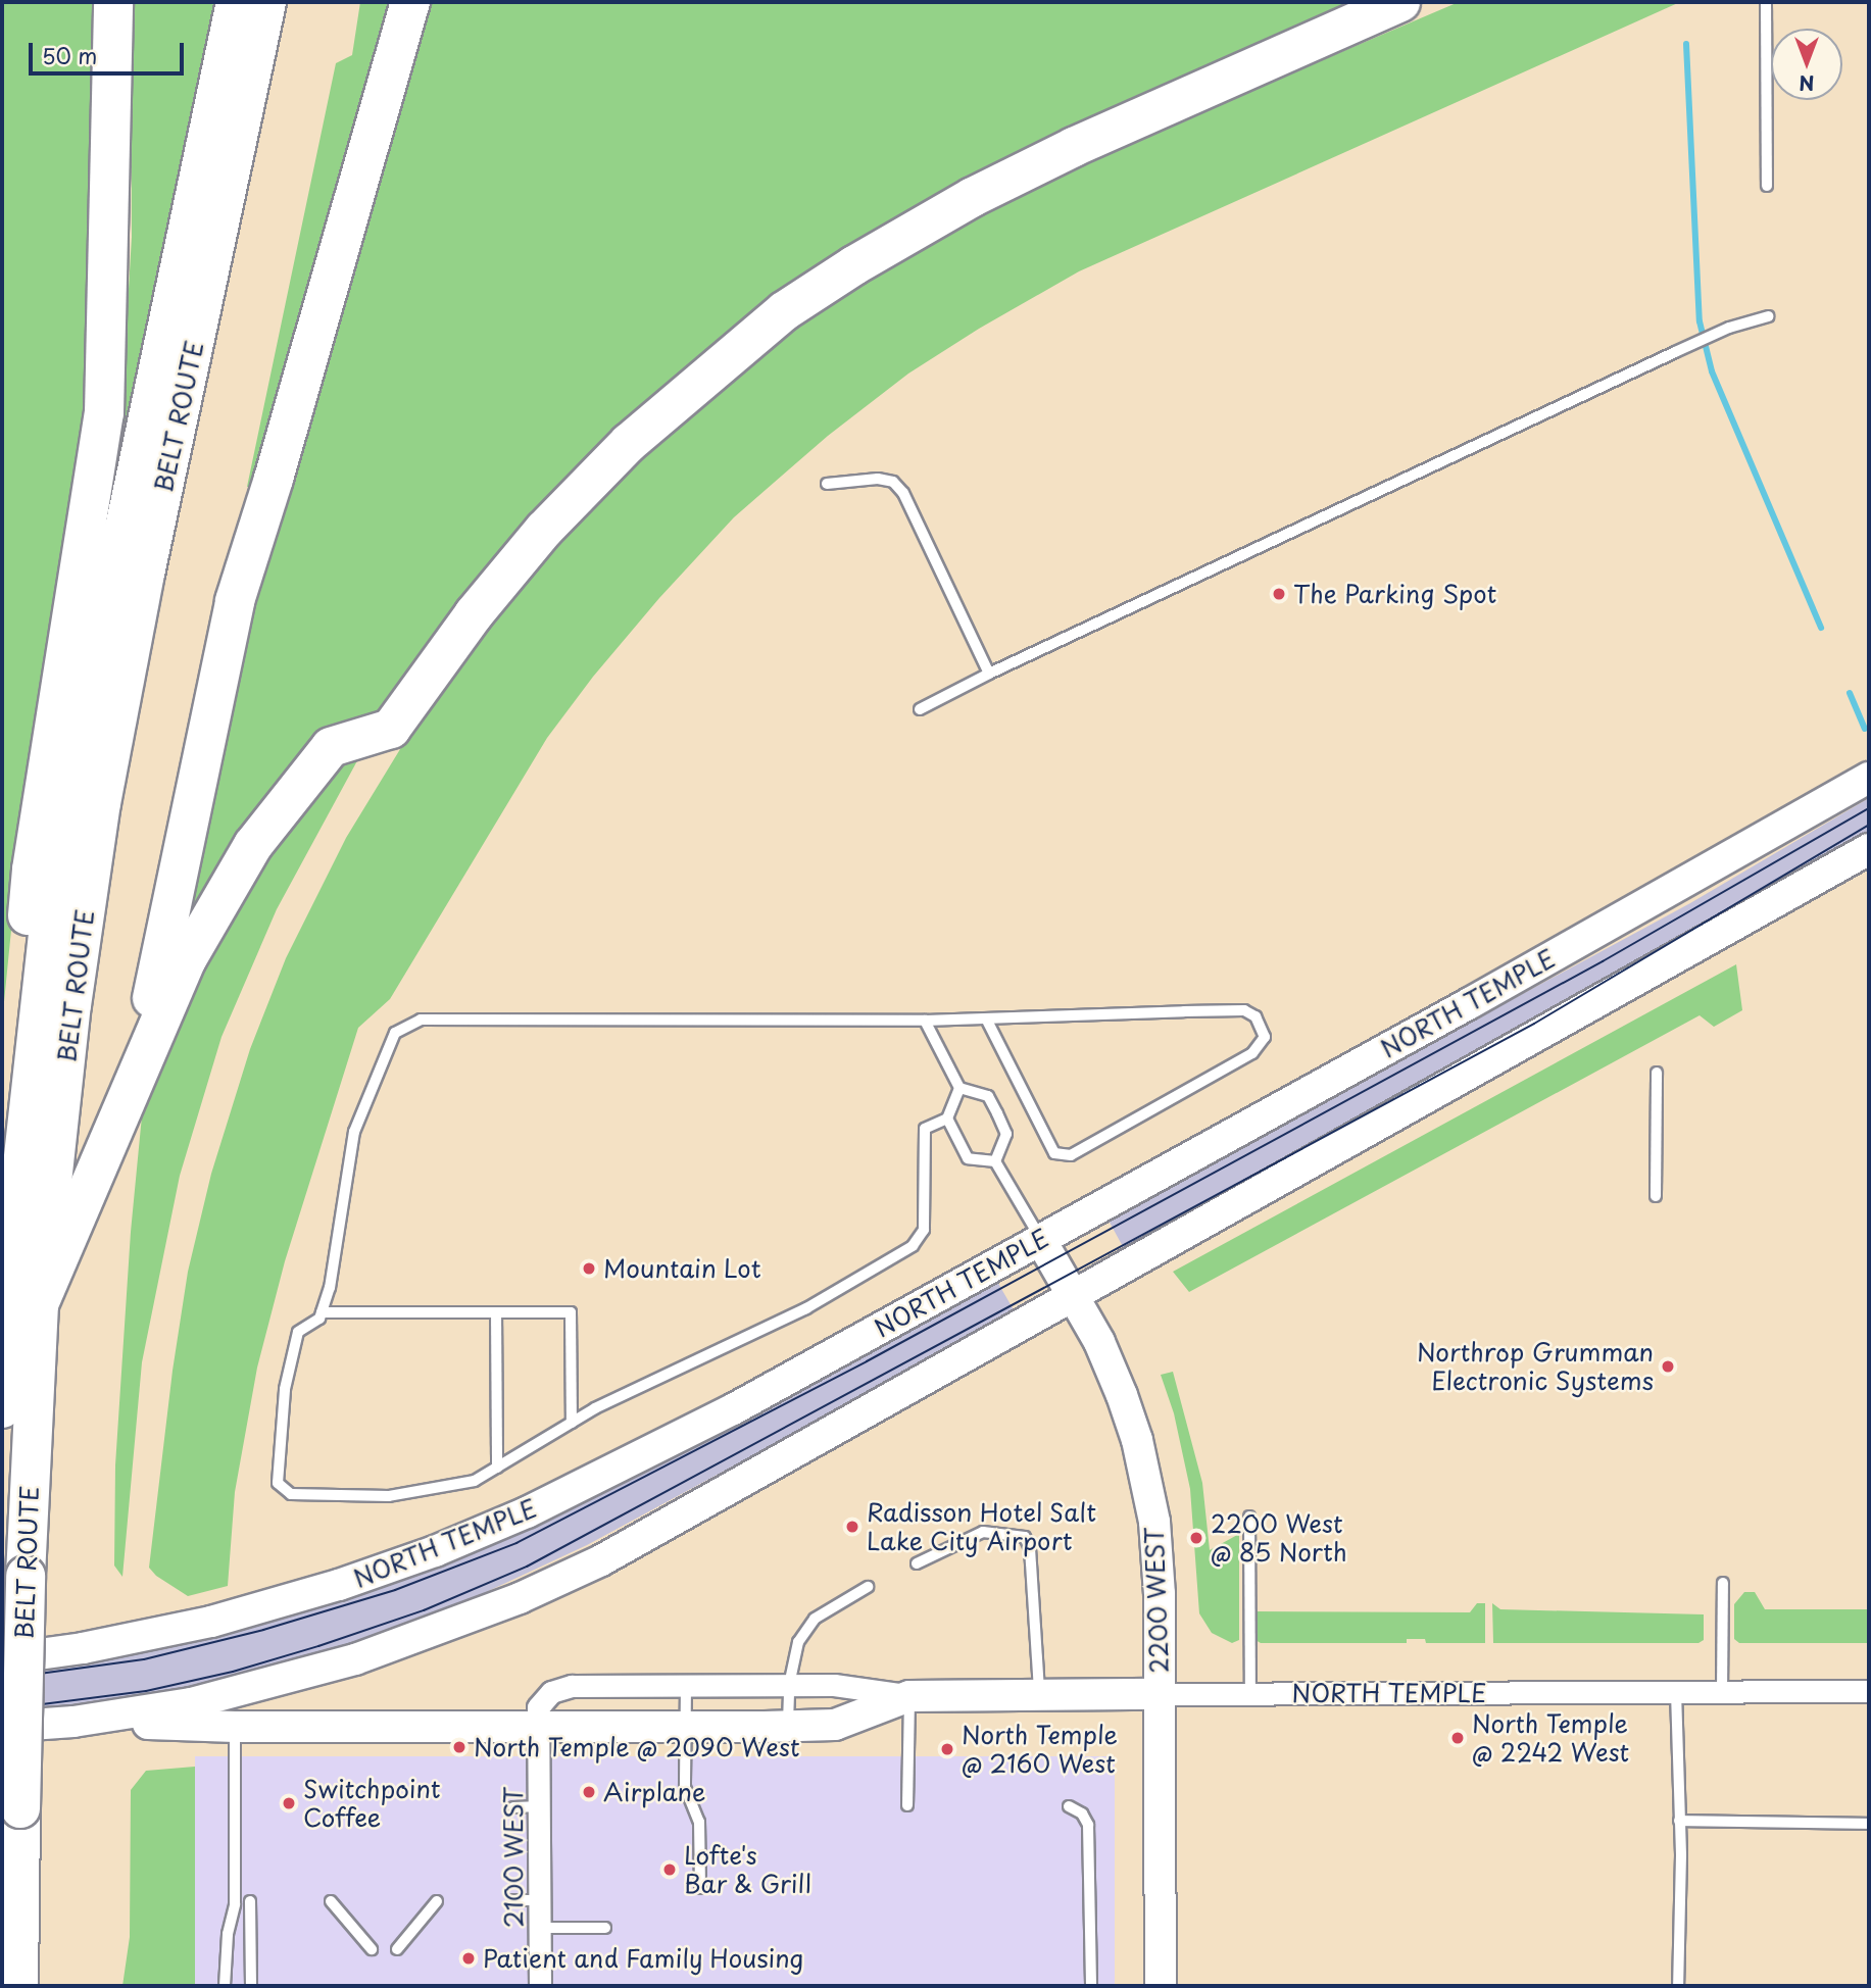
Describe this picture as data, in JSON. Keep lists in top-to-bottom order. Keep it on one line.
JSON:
{"streets":{"highway":["BELT ROUTE"],"main road":["NORTH TEMPLE","2200 WEST"],"street":["2100 WEST"]},"crossings":[["NORTH TEMPLE","2200 WEST"],["NORTH TEMPLE","2100 WEST"]],"places":["The Parking Spot","Mountain Lot","Northrop Grumman Electronic Systems","Radisson Hotel Salt Lake City Airport","2200 West @ 85 North","North Temple @ 2242 West","North Temple @ 2090 West","North Temple @ 2160 West","Airplane","Switchpoint Coffee","Lofte's Bar & Grill","Patient and Family Housing"],"scale_bar":"50 m","north":"bottom"}
